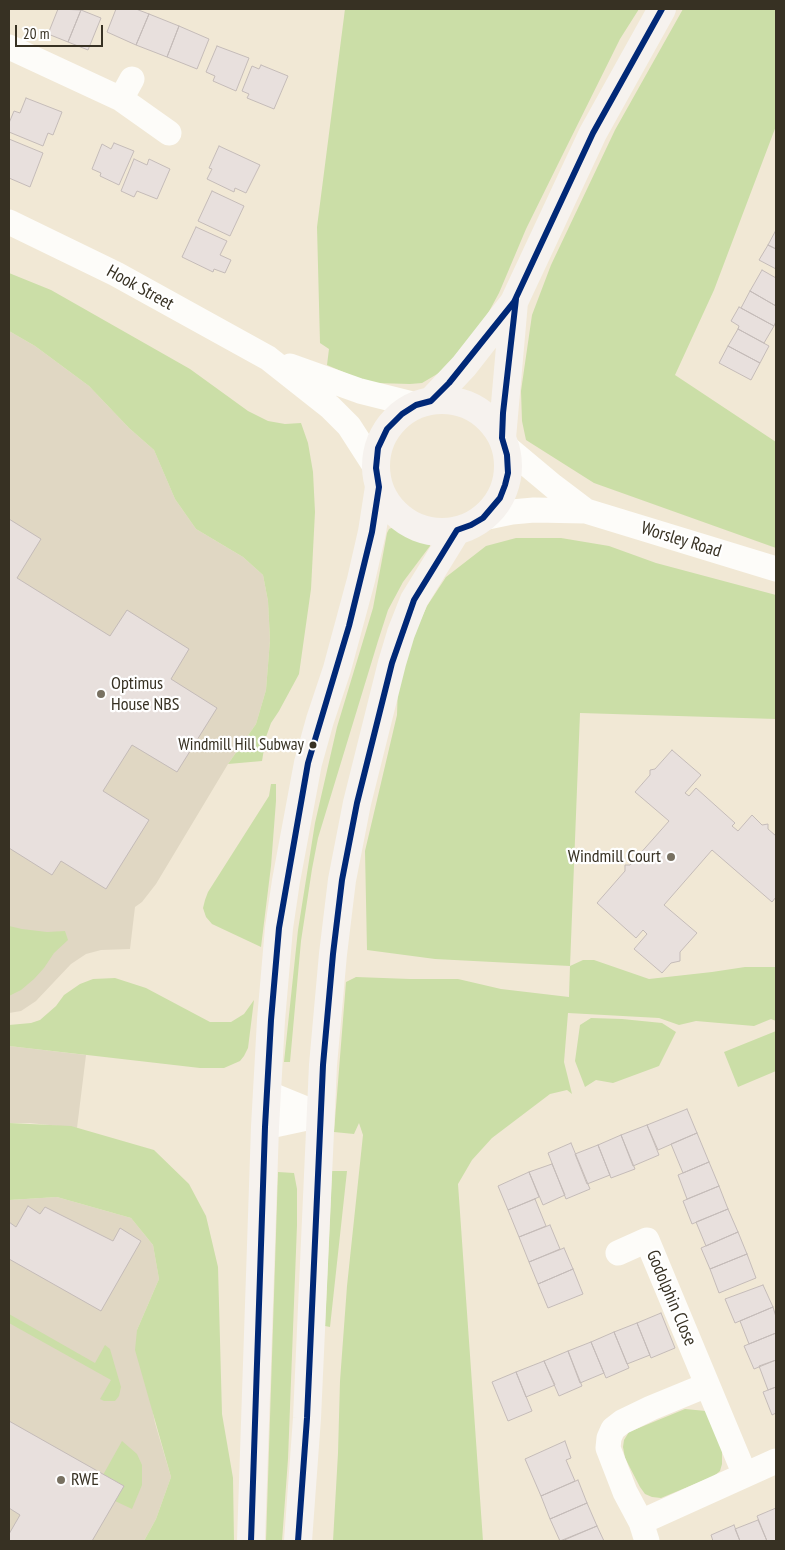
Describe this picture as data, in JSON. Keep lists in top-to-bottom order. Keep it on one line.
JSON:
{"streets":{"street":["Hook Street","Worsley Road","Godolphin Close"]},"crossings":[["Hook Street","Worsley Road"]],"places":["Optimus House NBS","Windmill Hill Subway","Windmill Court","RWE"],"scale_bar":"20 m"}
